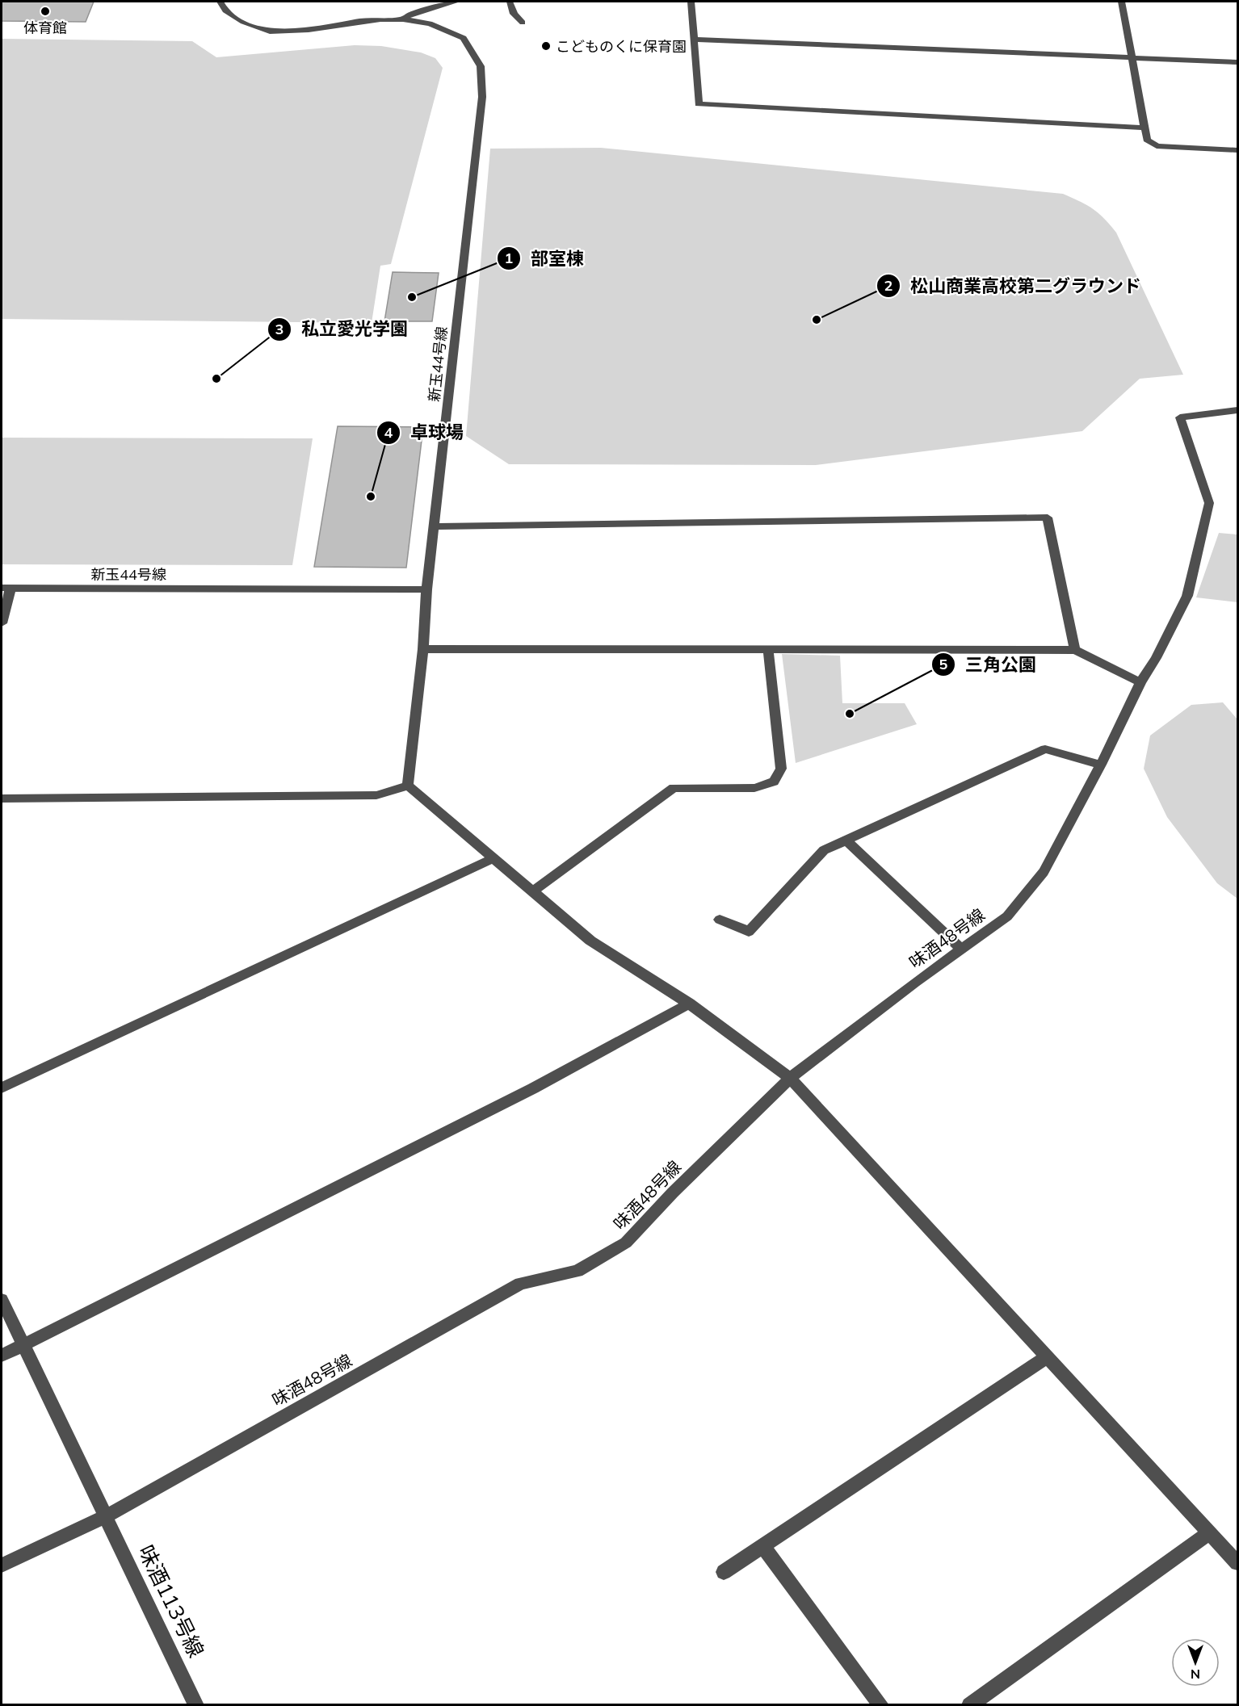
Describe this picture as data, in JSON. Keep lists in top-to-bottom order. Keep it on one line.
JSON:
{"streets":{"street":["新玉44号線","味酒48号線","味酒113号線"]},"crossings":[["味酒48号線","味酒113号線"]],"places":["体育館","こどものくに保育園","部室棟","松山商業高校第二グラウンド","私立愛光学園","卓球場","三角公園"],"north":"bottom"}
